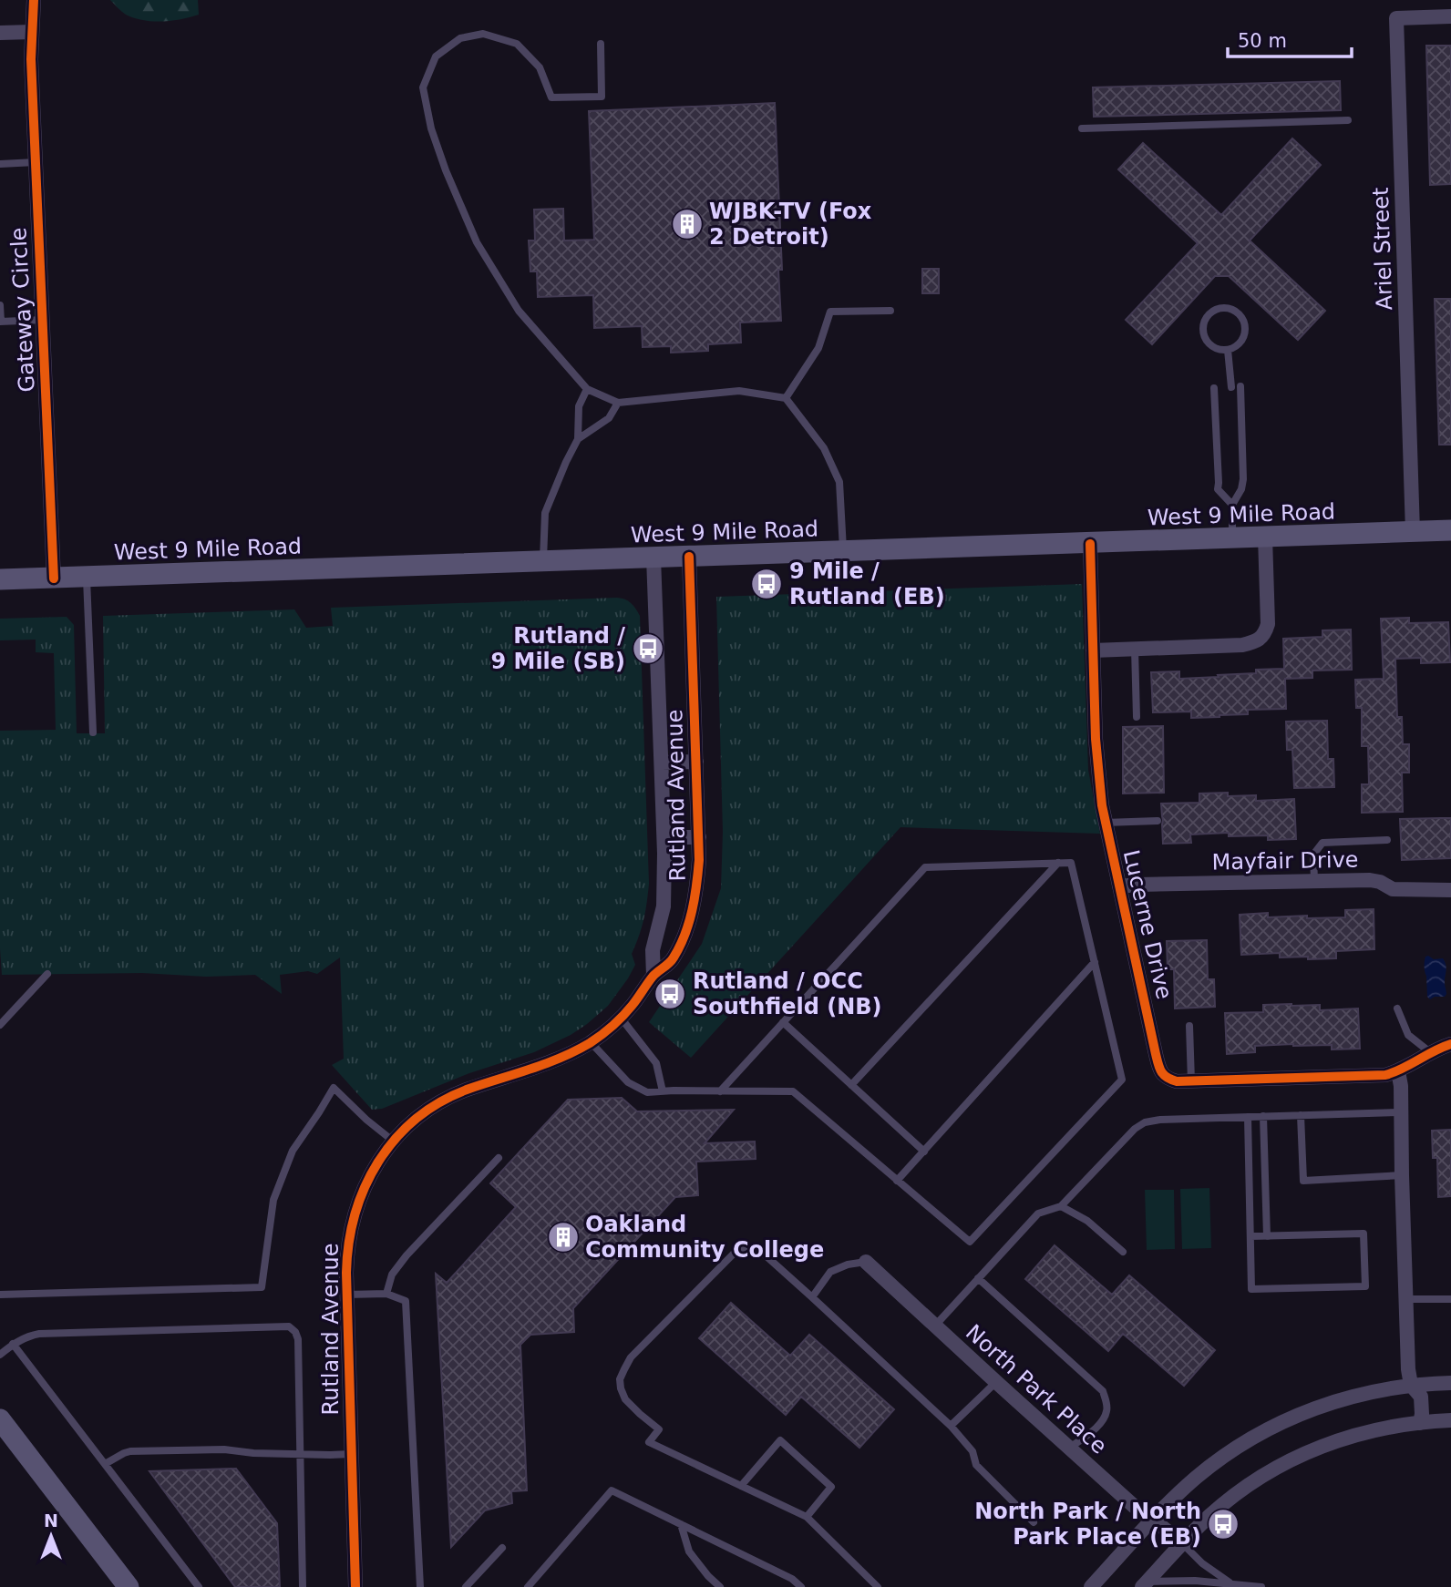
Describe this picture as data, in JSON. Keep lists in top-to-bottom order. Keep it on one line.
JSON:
{"streets":{"main road":["West 9 Mile Road"],"street":["Ariel Street","Gateway Circle","Rutland Avenue","Mayfair Drive","Lucerne Drive","North Park Place"]},"crossings":[["Ariel Street","West 9 Mile Road"],["Gateway Circle","West 9 Mile Road"],["West 9 Mile Road","Rutland Avenue"],["West 9 Mile Road","Lucerne Drive"],["Mayfair Drive","Lucerne Drive"]],"places":{"building":["WJBK-TV (Fox 2 Detroit)","Oakland Community College"],"bus stop":["9 Mile / Rutland (EB)","Rutland / 9 Mile (SB)","Rutland / OCC Southfield (NB)","North Park / North Park Place (EB)"]},"scale_bar":"50 m","north":"top"}
